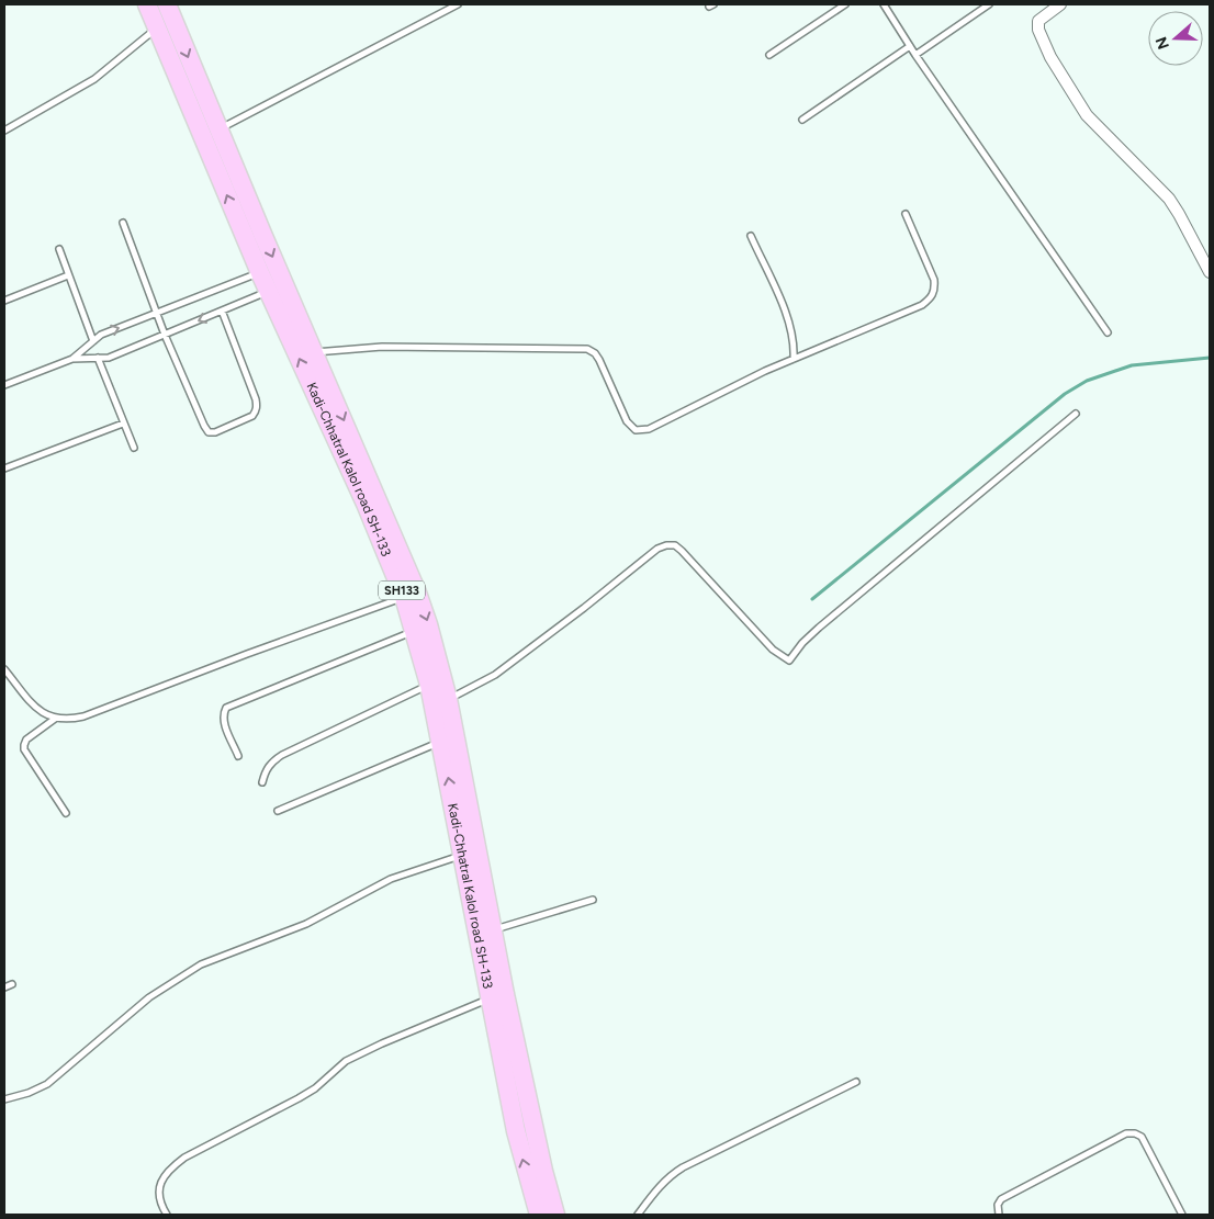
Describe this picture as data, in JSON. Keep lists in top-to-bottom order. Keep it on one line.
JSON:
{"streets":{"main road":["Kadi-Chhatral Kalol road SH-133","SH133"]},"north":"left"}
